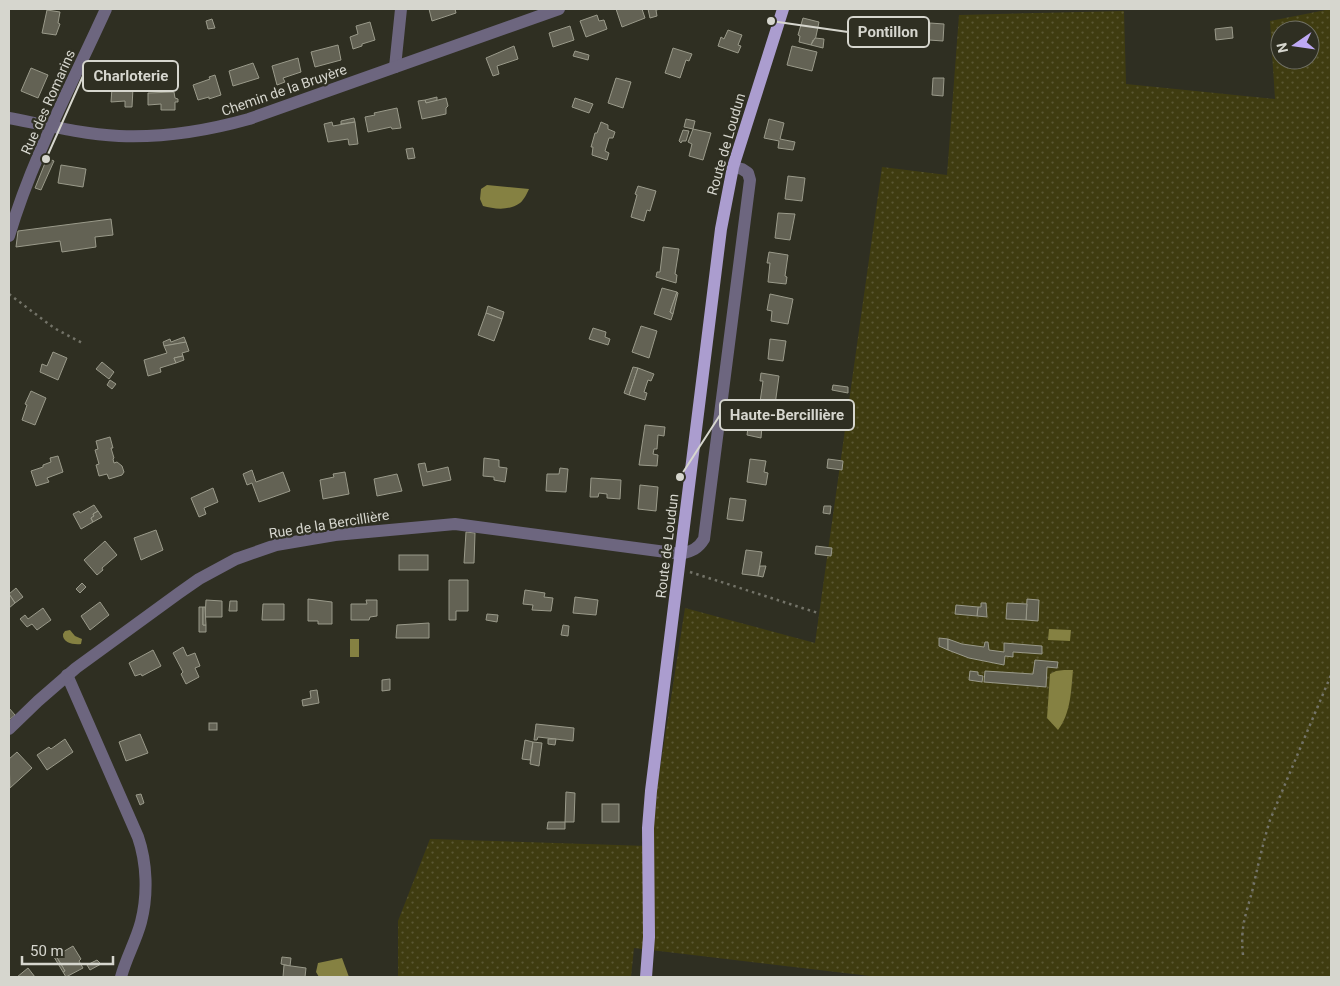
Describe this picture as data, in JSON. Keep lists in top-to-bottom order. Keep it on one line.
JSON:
{"streets":{"main road":["Route de Loudun"],"street":["Chemin de la Bruyère","Rue des Romarins","Rue de la Bercillière"]},"crossings":[["Chemin de la Bruyère","Rue des Romarins"],["Route de Loudun","Rue de la Bercillière"]],"places":["Pontillon","Charloterie","Haute-Bercillière"],"scale_bar":"50 m","north":"left"}
